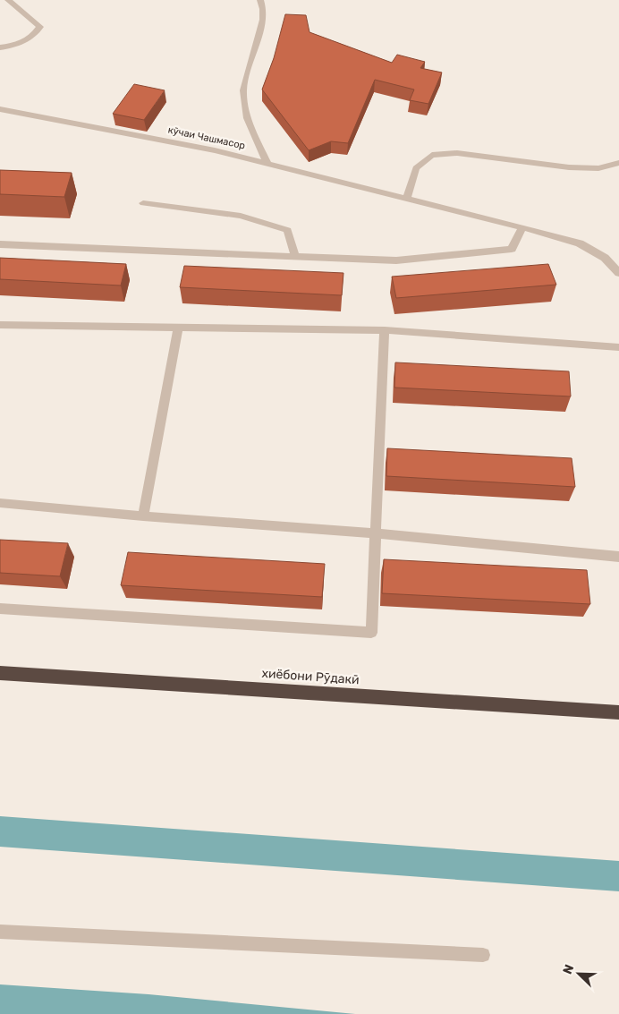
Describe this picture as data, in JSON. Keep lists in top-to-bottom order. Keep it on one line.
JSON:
{"streets":{"highway":["хиёбони Рӯдакӣ"],"street":["кӯчаи Чашмасор"]},"north":"top left"}
